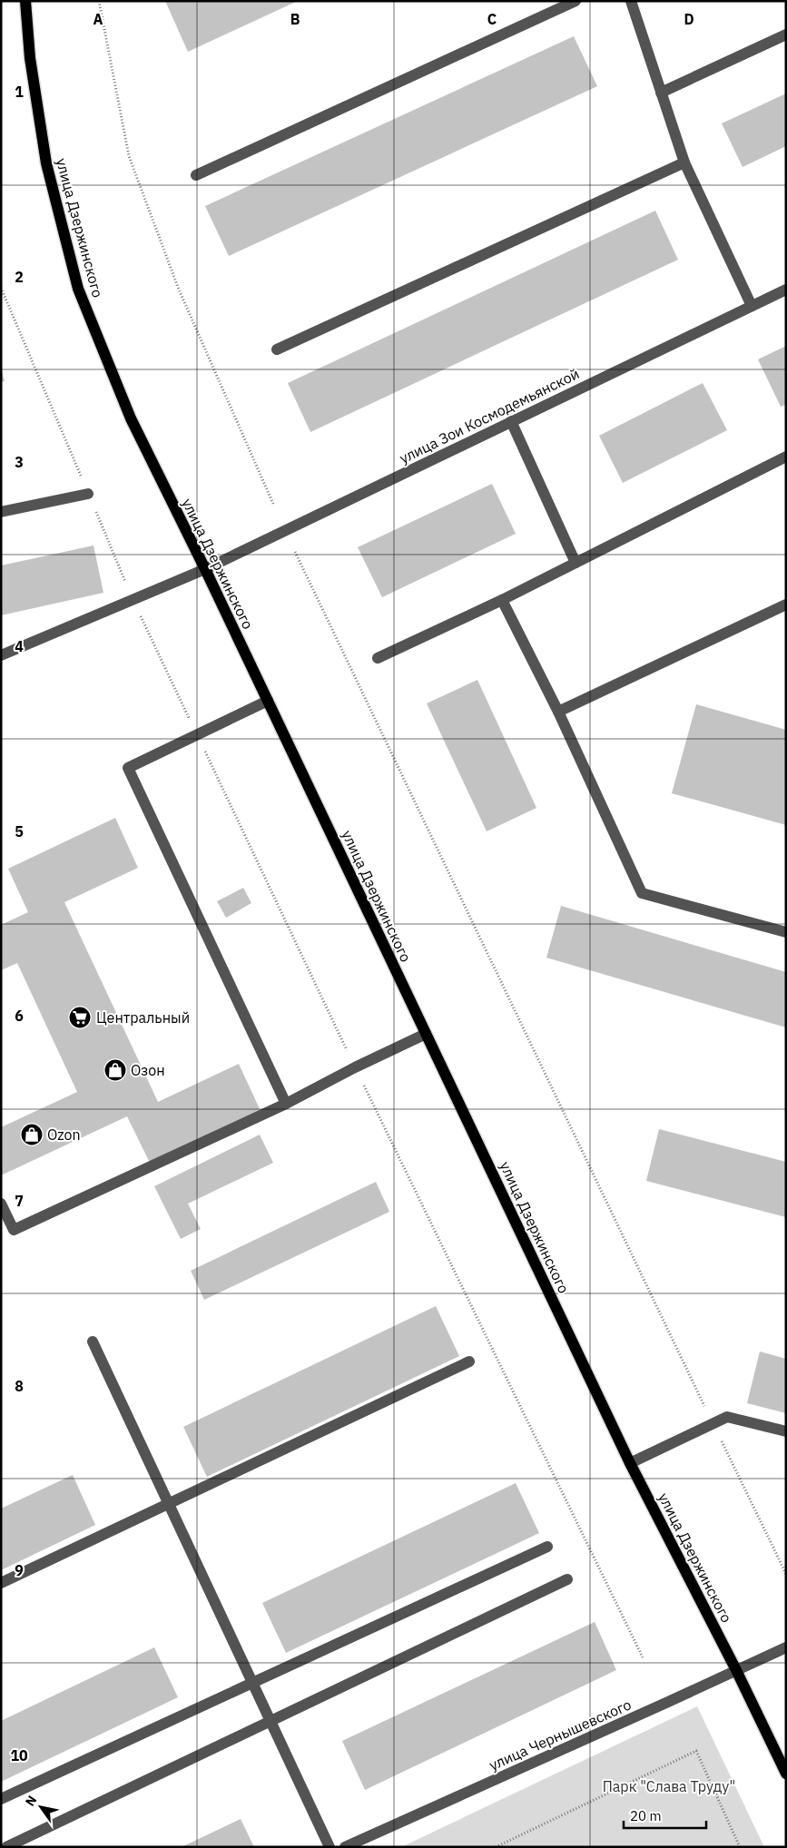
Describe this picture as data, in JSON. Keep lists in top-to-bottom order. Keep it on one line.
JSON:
{"streets":{"main road":["улица Дзержинского"],"street":["улица Зои Космодемьянской","улица Чернышевского"]},"crossings":[["улица Дзержинского","улица Зои Космодемьянской"],["улица Дзержинского","улица Чернышевского"]],"parks":["Парк \"Слава Труду\""],"places":{"supermarket":["Центральный"],"shop":["Озон","Ozon"]},"scale_bar":"20 m","north":"top left","grid":{"columns":["A","B","C","D"],"rows":["1","2","3","4","5","6","7","8","9","10"]}}
